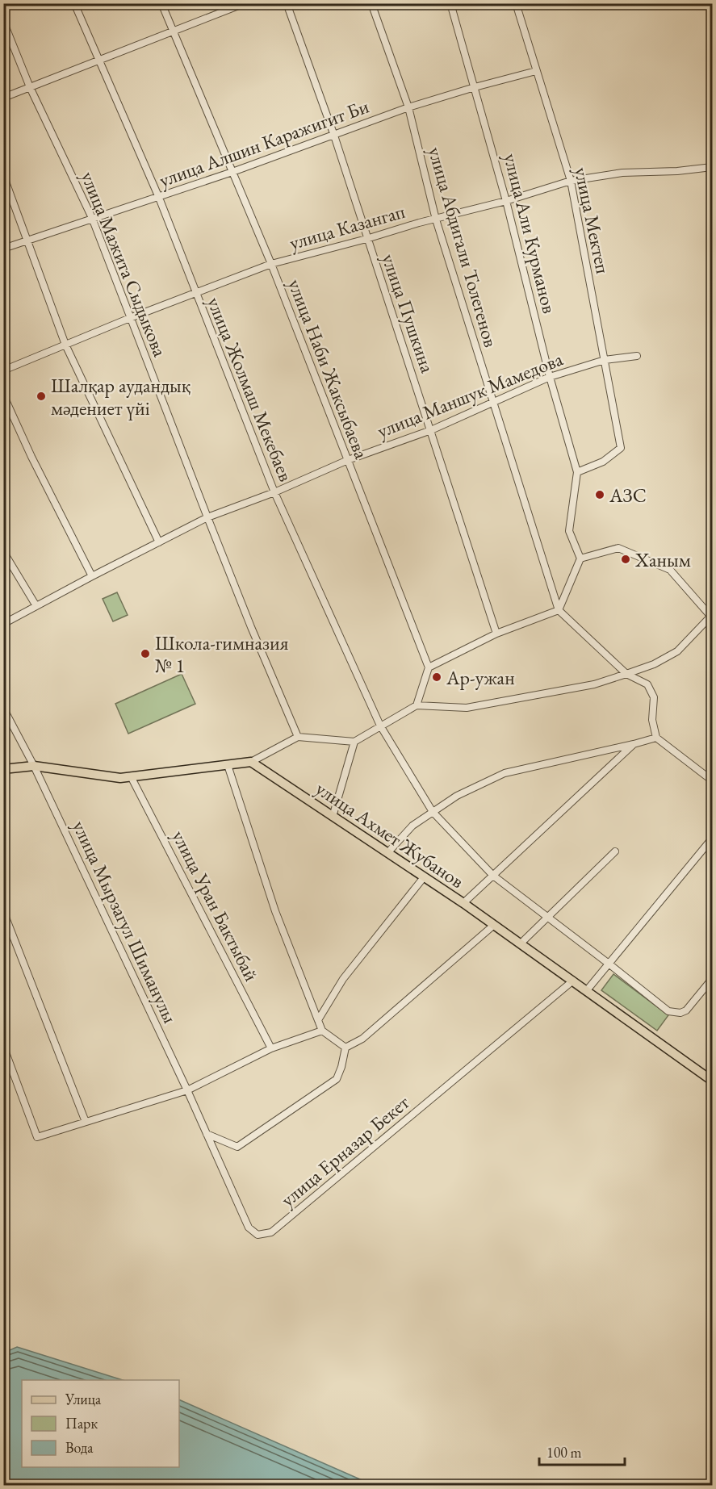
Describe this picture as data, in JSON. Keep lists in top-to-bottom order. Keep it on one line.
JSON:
{"streets":{"main road":["улица Ахмет Жубанов"],"street":["улица Алшин Каражигит Би","улица Мектеп","улица Казангап","улица Али Курманов","улица Абдигали Толегенов","улица Мажита Сыдыкова","улица Пушкина","улица Наби Жаксыбаева","улица Жолмаш Мекебаев","улица Маншук Мамедова","улица Уран Бактыбай","улица Мырзагул Шиманулы","улица Ерназар Бекет"]},"crossings":[["улица Алшин Каражигит Би","улица Мектеп"],["улица Алшин Каражигит Би","улица Али Курманов"],["улица Алшин Каражигит Би","улица Абдигали Толегенов"],["улица Алшин Каражигит Би","улица Мажита Сыдыкова"],["улица Алшин Каражигит Би","улица Пушкина"],["улица Алшин Каражигит Би","улица Наби Жаксыбаева"],["улица Алшин Каражигит Би","улица Жолмаш Мекебаев"],["улица Мектеп","улица Казангап"],["улица Мектеп","улица Али Курманов"],["улица Мектеп","улица Маншук Мамедова"],["улица Казангап","улица Али Курманов"],["улица Казангап","улица Абдигали Толегенов"],["улица Казангап","улица Мажита Сыдыкова"],["улица Казангап","улица Пушкина"],["улица Казангап","улица Наби Жаксыбаева"],["улица Казангап","улица Жолмаш Мекебаев"],["улица Али Курманов","улица Маншук Мамедова"],["улица Абдигали Толегенов","улица Маншук Мамедова"],["улица Мажита Сыдыкова","улица Маншук Мамедова"],["улица Пушкина","улица Маншук Мамедова"],["улица Наби Жаксыбаева","улица Маншук Мамедова"],["улица Жолмаш Мекебаев","улица Маншук Мамедова"],["улица Ахмет Жубанов","улица Ерназар Бекет"],["улица Мырзагул Шиманулы","улица Ерназар Бекет"]],"places":["Шалқар аудандық мәдениет үйі","АЗС","Ханым","Школа-гимназия № 1","Ар-ужан"],"legend":["Улица","Парк","Вода"],"scale_bar":"100 m"}
